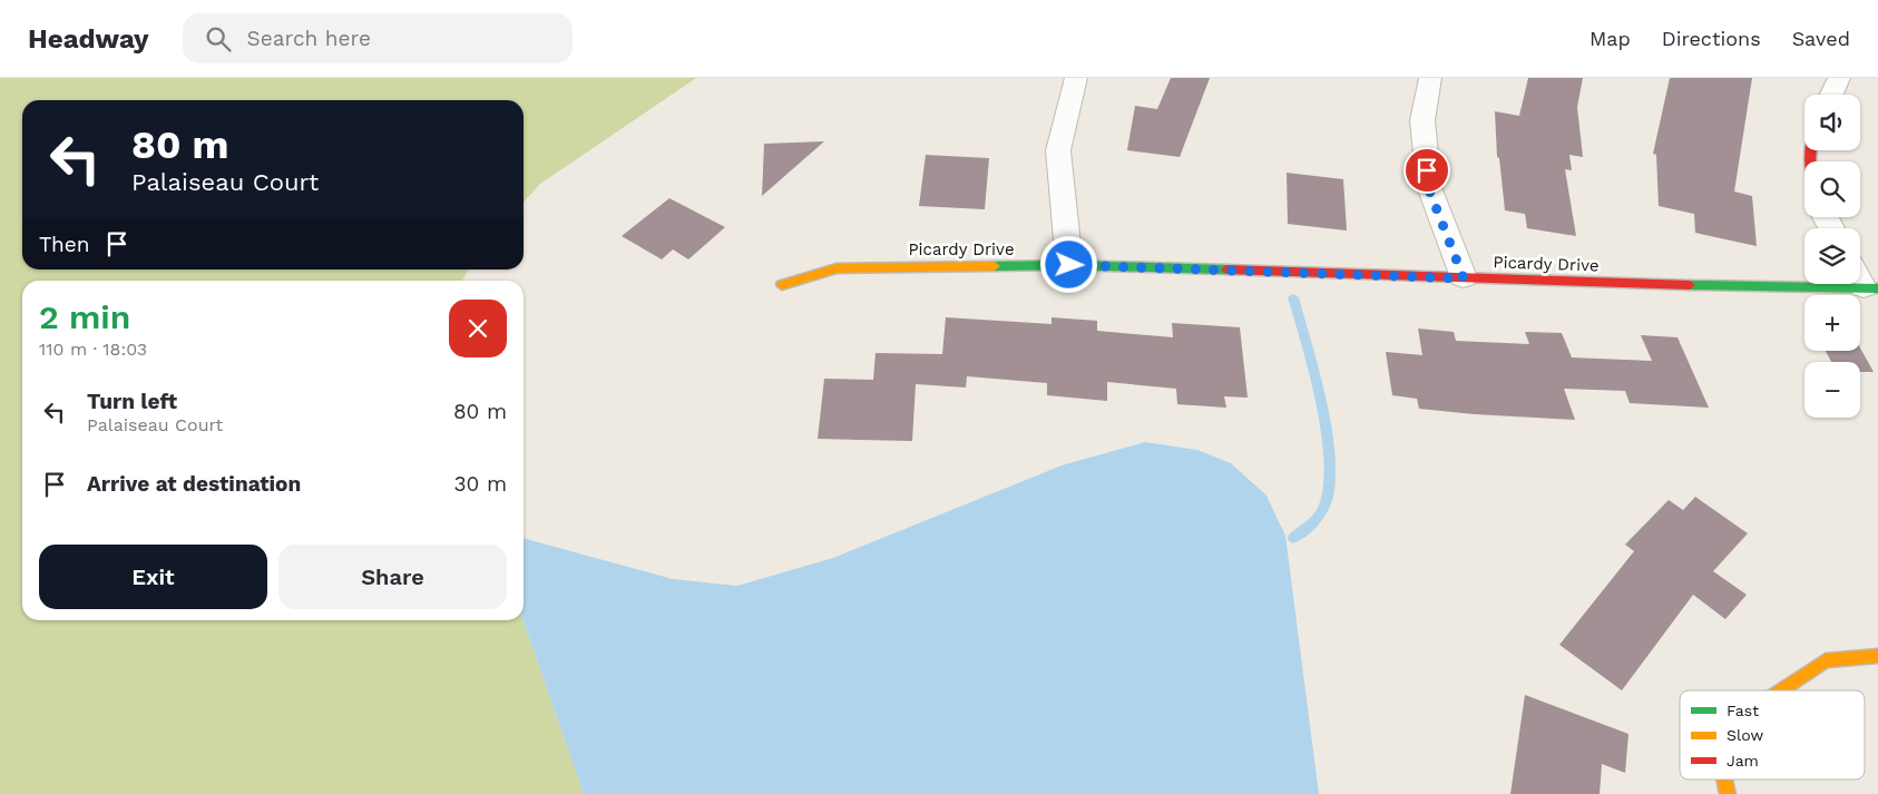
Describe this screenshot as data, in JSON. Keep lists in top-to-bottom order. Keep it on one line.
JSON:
{"streets":{"street":["Picardy Drive"]},"legend":["Fast","Slow","Jam"],"page":{"header":"Headway","search":"Search here","nav":["Map","Directions","Saved"],"map_buttons":["+","−"],"turn":["80 m","Palaiseau Court"],"then":"Then","heading":["2 min","110 m · 18:03"],"list":[{"name":"Turn left","note":"Palaiseau Court","value":"80 m"},{"name":"Arrive at destination","value":"30 m"}],"buttons":["Exit","Share"]}}
